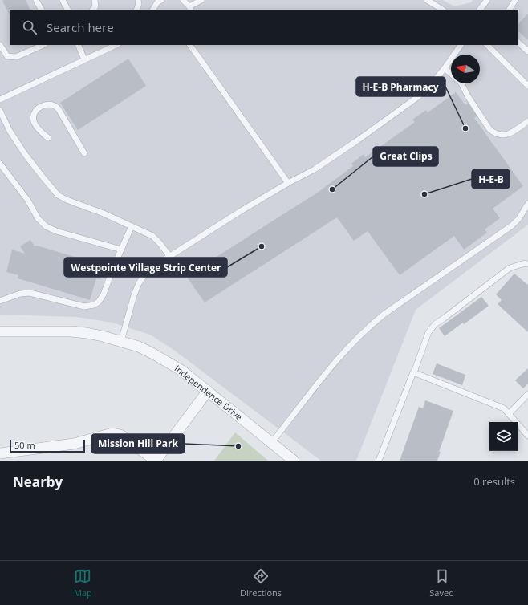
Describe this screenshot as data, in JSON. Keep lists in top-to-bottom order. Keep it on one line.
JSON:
{"streets":{"street":["Independence Drive"]},"places":["H-E-B Pharmacy","Great Clips","H-E-B","Westpointe Village Strip Center","Mission Hill Park"],"scale_bar":"50 m","north":"left","page":{"search":"Search here","scale":"50 m","heading":["Nearby","0 results"],"nav":["Map","Directions","Saved"]}}
